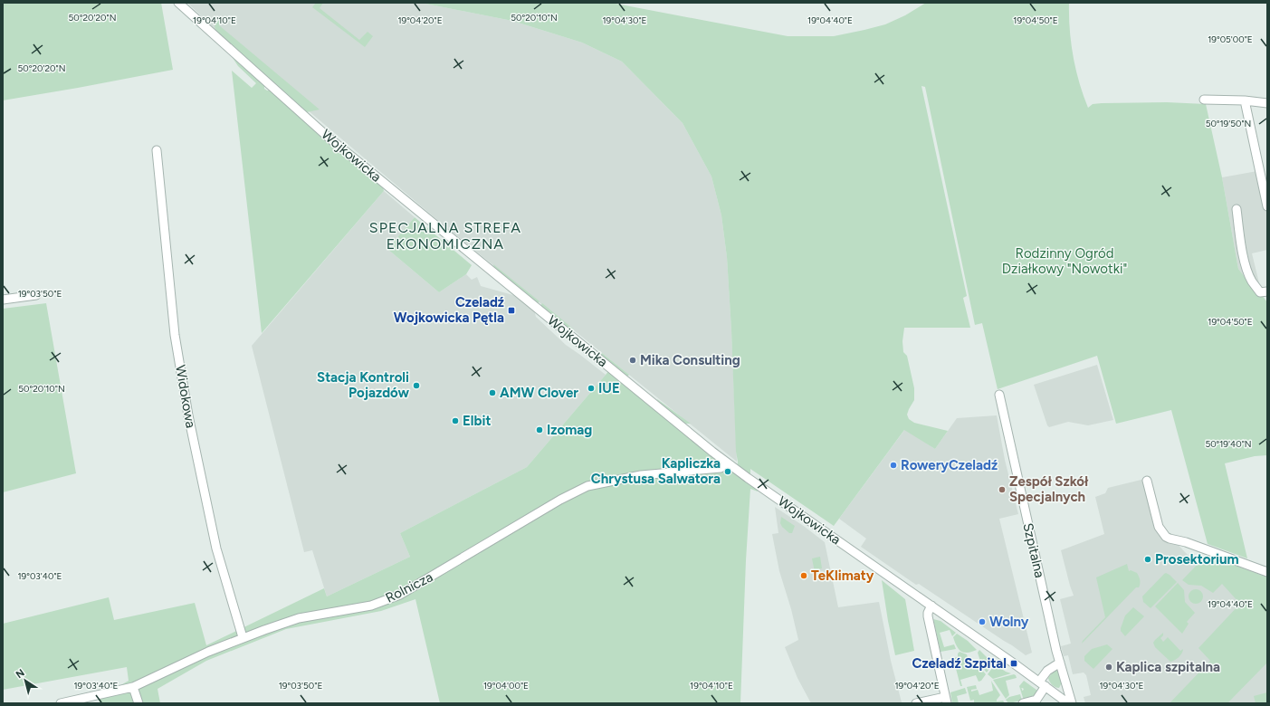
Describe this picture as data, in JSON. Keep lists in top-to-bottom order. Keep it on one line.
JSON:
{"streets":{"street":["Wojkowicka","Widokowa","Szpitalna","Rolnicza"]},"crossings":[["Wojkowicka","Rolnicza"],["Widokowa","Rolnicza"]],"districts":["SPECJALNA STREFA EKONOMICZNA"],"parks":["Rodzinny Ogród Działkowy \"Nowotki\""],"places":{"transit":["Czeladź Wojkowicka Pętla","Czeladź Szpital"],"other":["Mika Consulting","Stacja Kontroli Pojazdów","IUE","AMW Clover","Elbit","Izomag","RoweryCzeladź","Kapliczka Chrystusa Salwatora","Zespół Szkół Specjalnych","Prosektorium","TeKlimaty","Wolny","Kaplica szpitalna"]},"north":"top left","coordinates":["50°20'20\"N","50°20'10\"N","19°04'10\"E","19°04'20\"E","19°04'30\"E","19°04'40\"E","19°04'50\"E","19°05'00\"E","50°19'50\"N","19°03'50\"E","50°19'40\"N","19°03'40\"E","19°04'00\"E"]}
